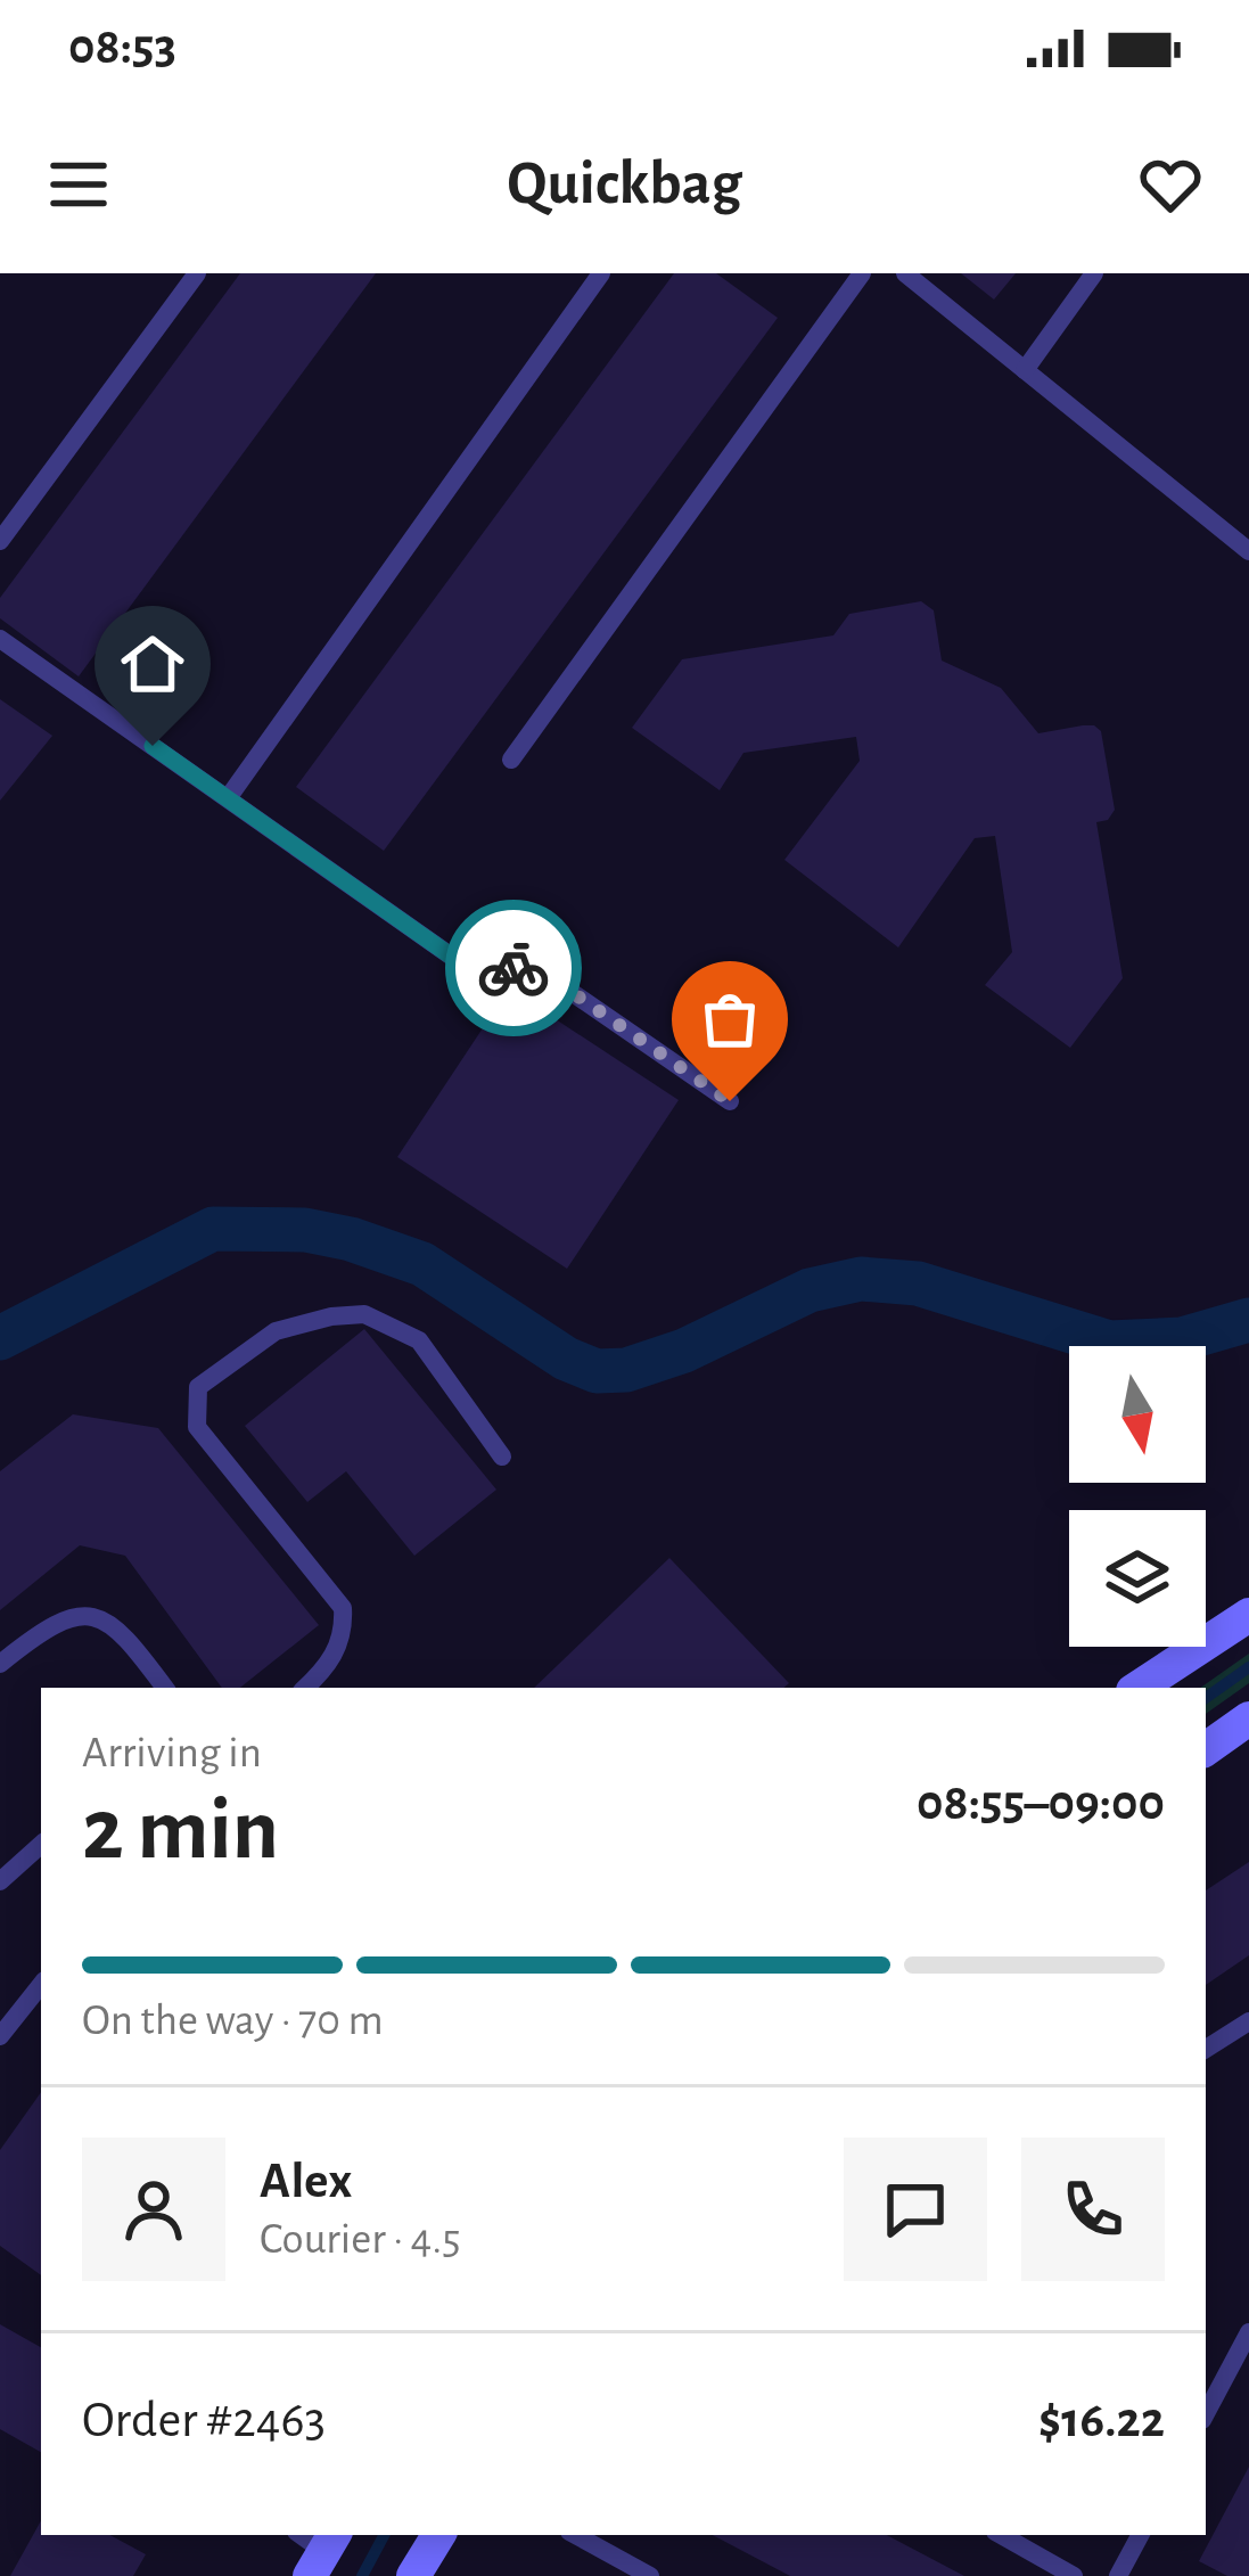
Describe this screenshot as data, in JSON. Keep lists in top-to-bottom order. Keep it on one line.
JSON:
{"north":"bottom","page":{"status":"08:53","header":"Quickbag","heading":["2 min","Arriving in","08:55–09:00"],"panel":["Alex","Courier · 4.5","Order #2463","$16.22"],"bar":"On the way · 70 m"}}
